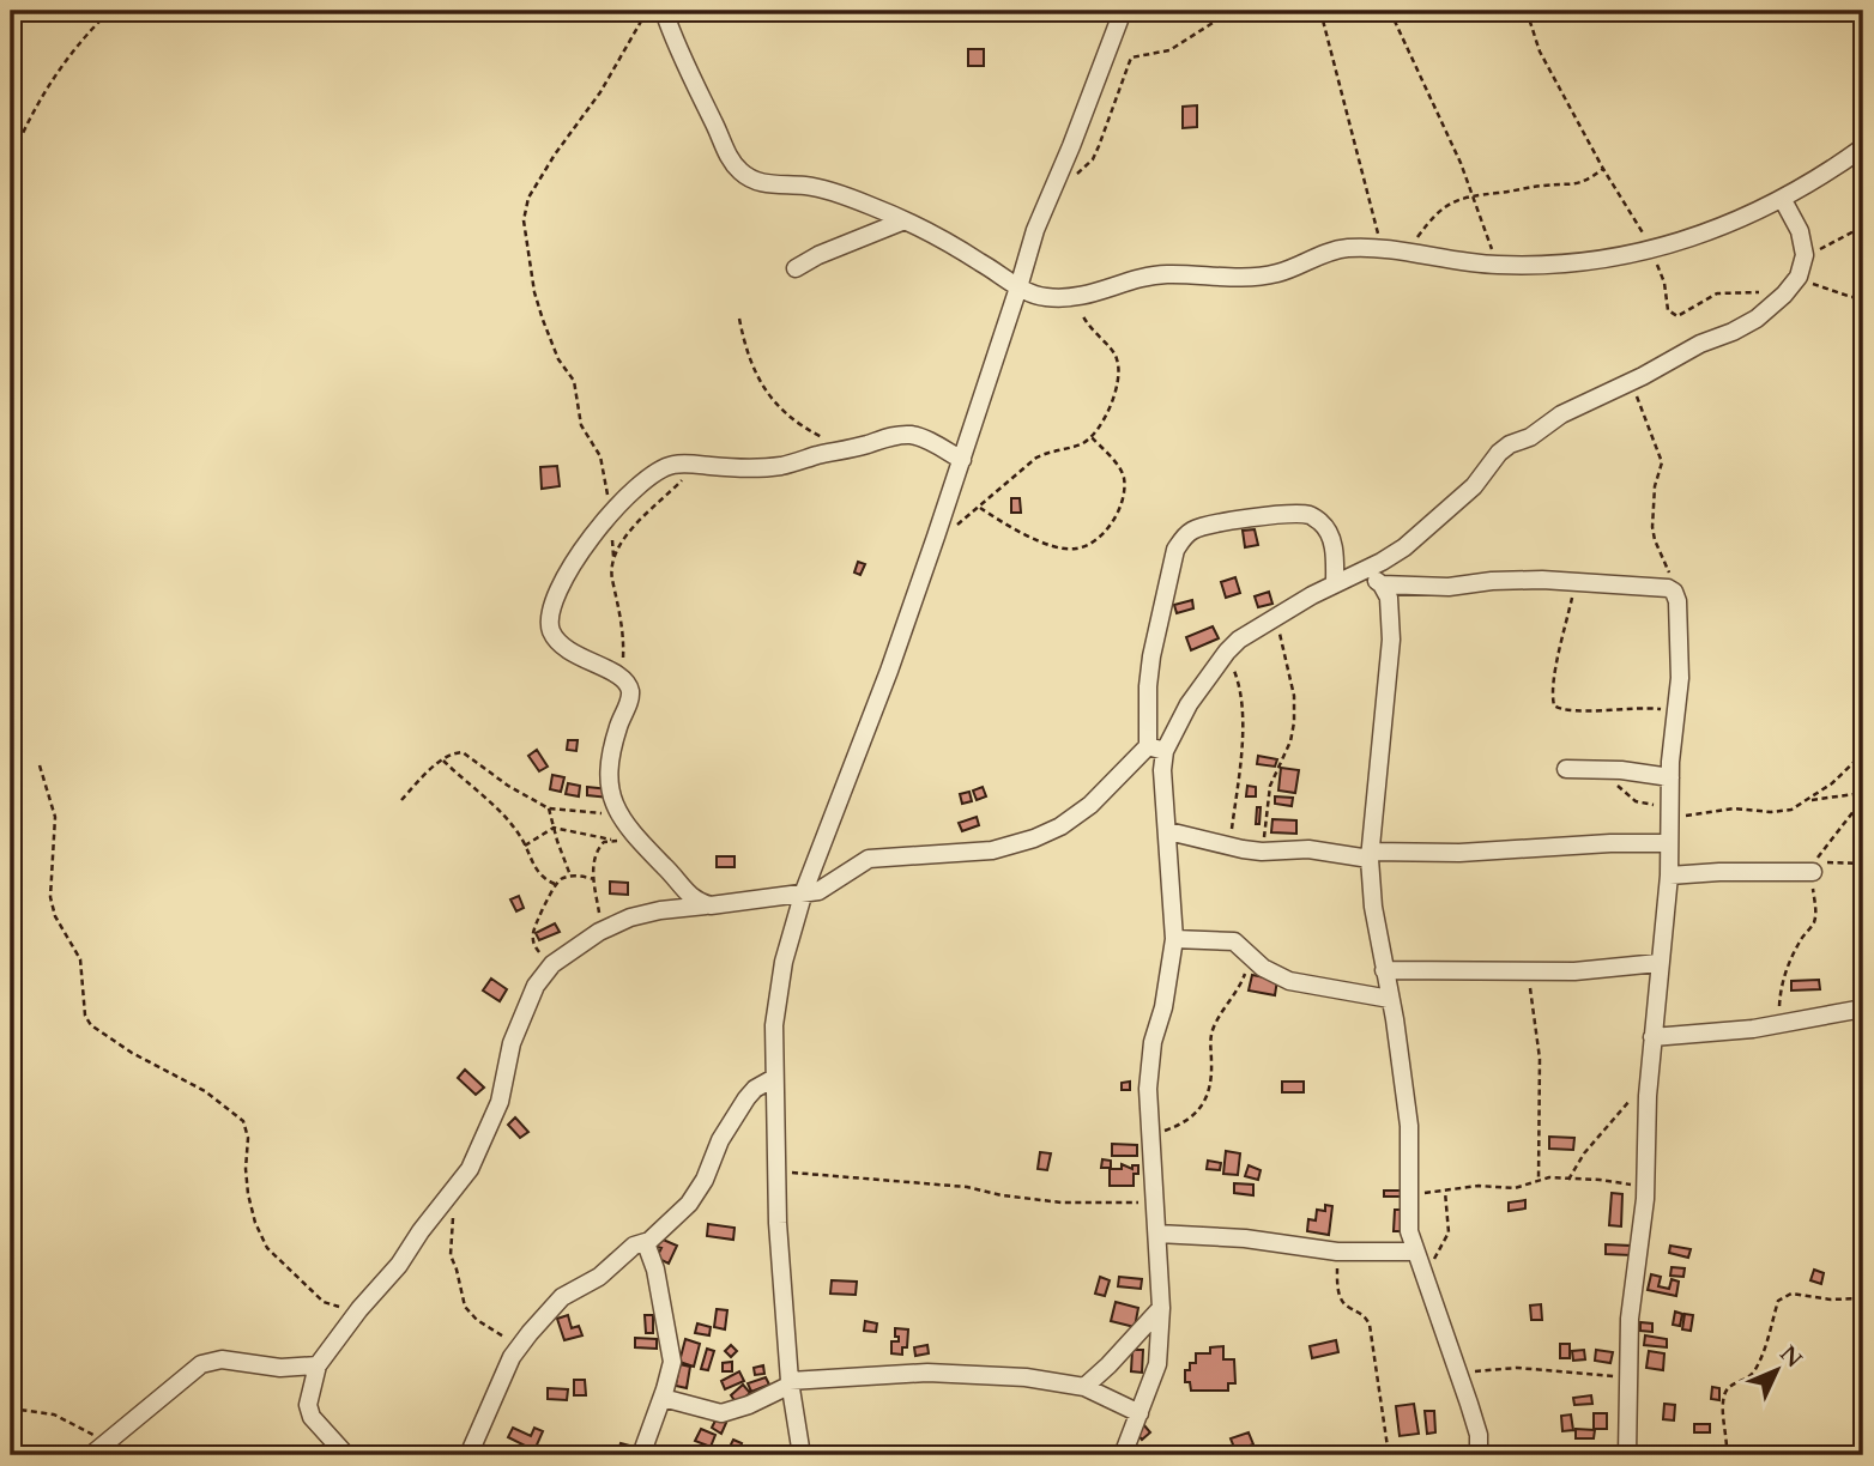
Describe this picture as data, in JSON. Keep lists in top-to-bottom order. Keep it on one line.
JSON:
{"north":"top right"}
